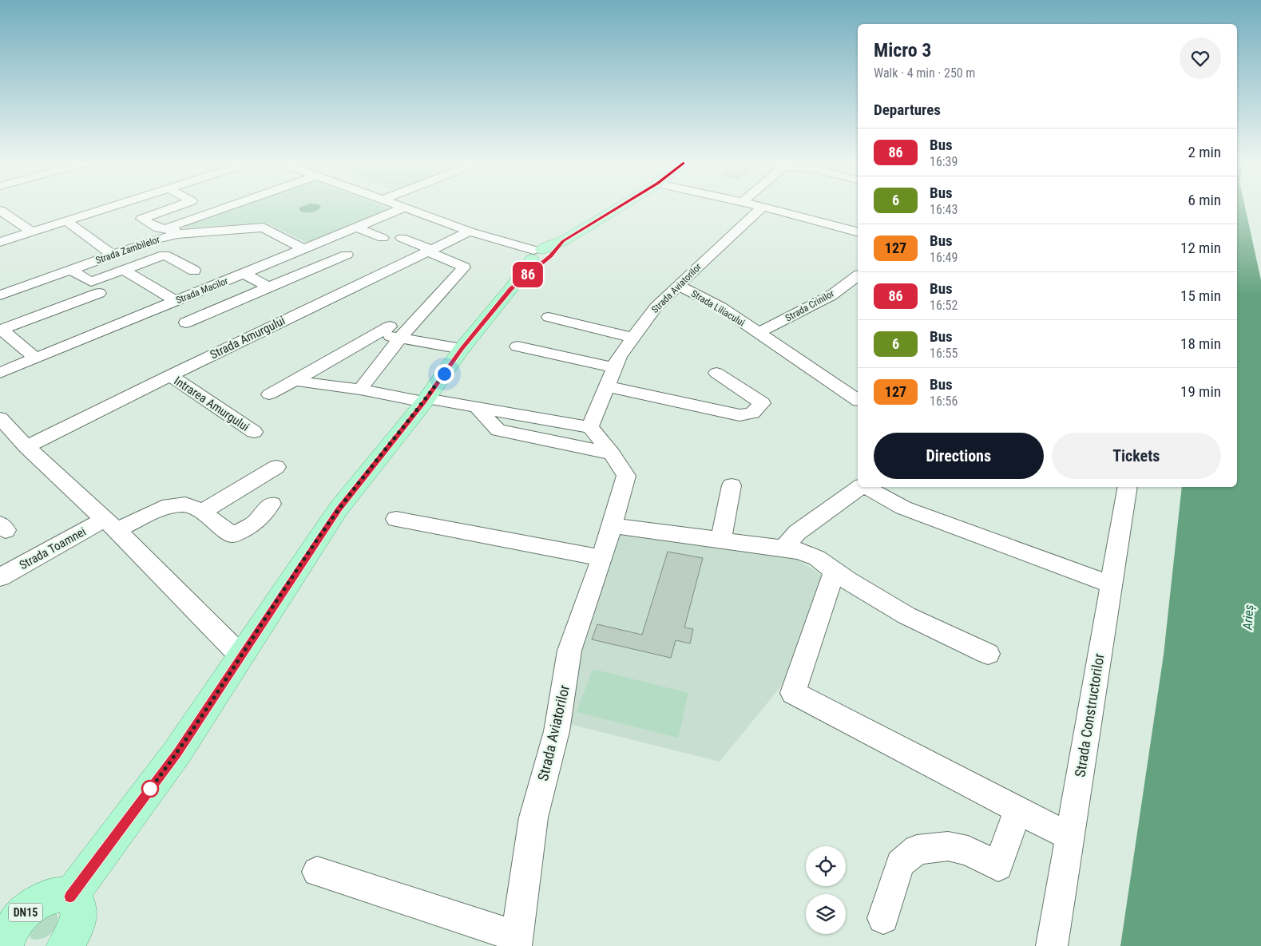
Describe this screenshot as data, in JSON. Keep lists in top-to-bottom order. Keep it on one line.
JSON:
{"streets":{"main road":["DN15"],"street":["Strada Zambilelor","Strada Aviatorilor","Strada Macilor","Strada Crinilor","Strada Liliacului","Strada Amurgului","Intrarea Amurgului","Strada Toamnei","Strada Constructorilor"]},"crossings":[["Strada Zambilelor","Strada Macilor"],["Strada Aviatorilor","Strada Liliacului"],["Strada Crinilor","Strada Liliacului"],["Strada Amurgului","Intrarea Amurgului"]],"water":["Arieș"],"lines":["bus line 86"],"page":{"on_map":"86","heading":[["Micro 3","Walk · 4 min · 250 m"],"Departures"],"list":[{"mark":"86","name":"Bus","note":"16:39","value":"2 min"},{"mark":"6","name":"Bus","note":"16:43","value":"6 min"},{"mark":"127","name":"Bus","note":"16:49","value":"12 min"},{"mark":"86","name":"Bus","note":"16:52","value":"15 min"},{"mark":"6","name":"Bus","note":"16:55","value":"18 min"},{"mark":"127","name":"Bus","note":"16:56","value":"19 min"}],"buttons":["Directions","Tickets"]}}
